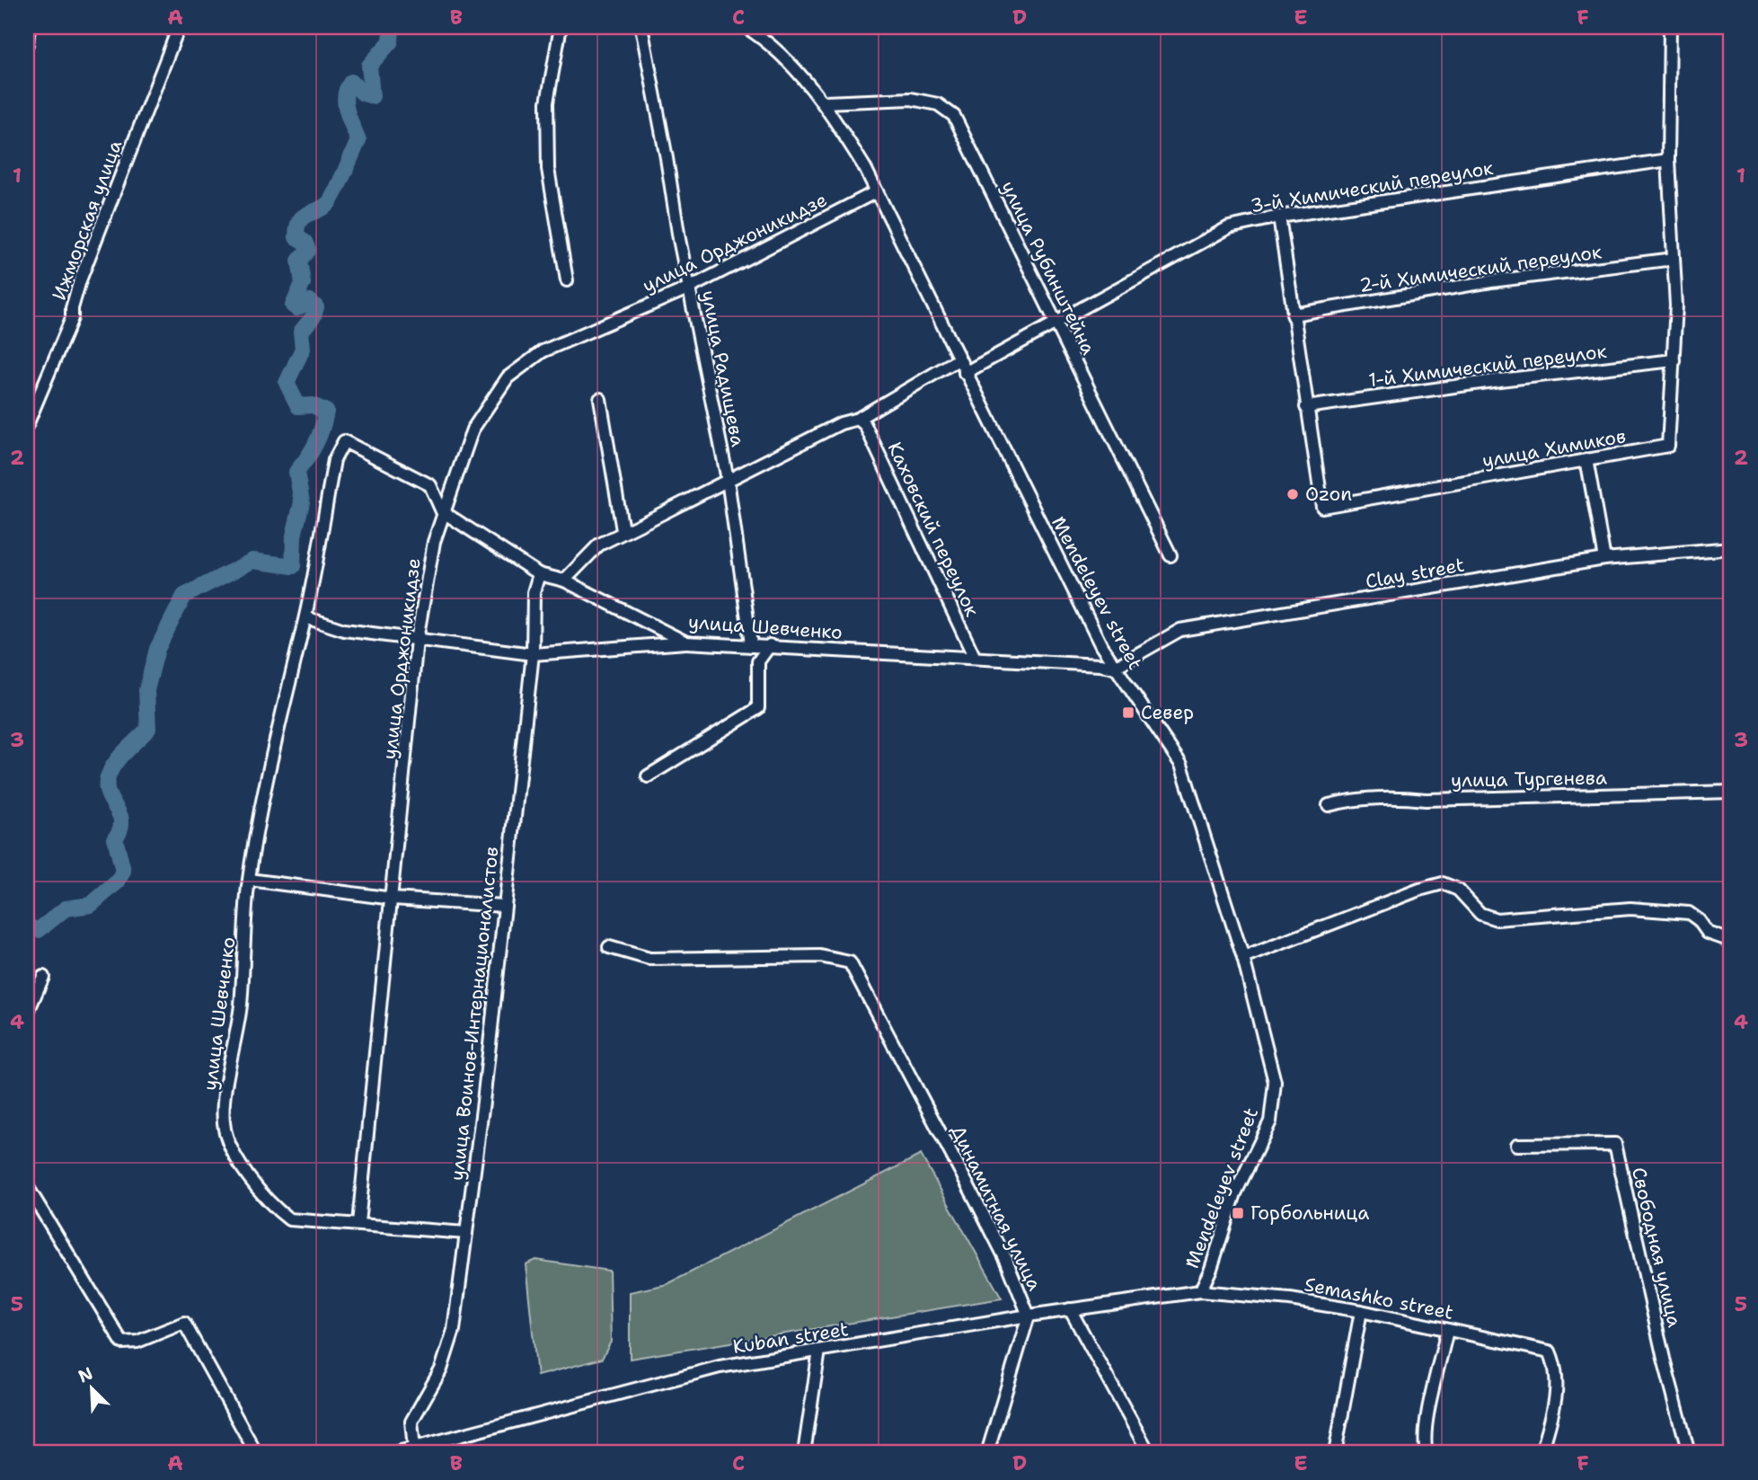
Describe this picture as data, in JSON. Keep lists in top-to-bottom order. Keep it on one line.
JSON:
{"streets":{"street":["3-й Химический переулок","Ижморская улица","улица Орджоникидзе","улица Рубинштейна","2-й Химический переулок","1-й Химический переулок","улица Радищева","улица Химиков","Каховский переулок","Clay street","Mendeleyev street","улица Шевченко","улица Тургенева","улица Воинов-Интернационалистов","Динамитная улица","Свободная улица","Semashko street","Kuban street"]},"crossings":[["3-й Химический переулок","улица Рубинштейна"],["3-й Химический переулок","улица Химиков"],["3-й Химический переулок","Mendeleyev street"],["улица Орджоникидзе","улица Радищева"],["улица Орджоникидзе","Mendeleyev street"],["улица Орджоникидзе","улица Шевченко"],["улица Рубинштейна","Mendeleyev street"],["2-й Химический переулок","улица Химиков"],["1-й Химический переулок","улица Химиков"],["улица Радищева","улица Шевченко"],["Каховский переулок","улица Шевченко"],["Clay street","Mendeleyev street"],["Clay street","улица Шевченко"],["Mendeleyev street","улица Шевченко"],["Mendeleyev street","Semashko street"],["Mendeleyev street","Kuban street"],["улица Шевченко","улица Воинов-Интернационалистов"],["улица Воинов-Интернационалистов","Kuban street"],["Динамитная улица","Kuban street"],["Semashko street","Kuban street"]],"places":{"other":["Ozon"],"transit":["Север","Горбольница"]},"north":"top left","grid":{"columns":["A","B","C","D","E","F"],"rows":["1","2","3","4","5"]}}
